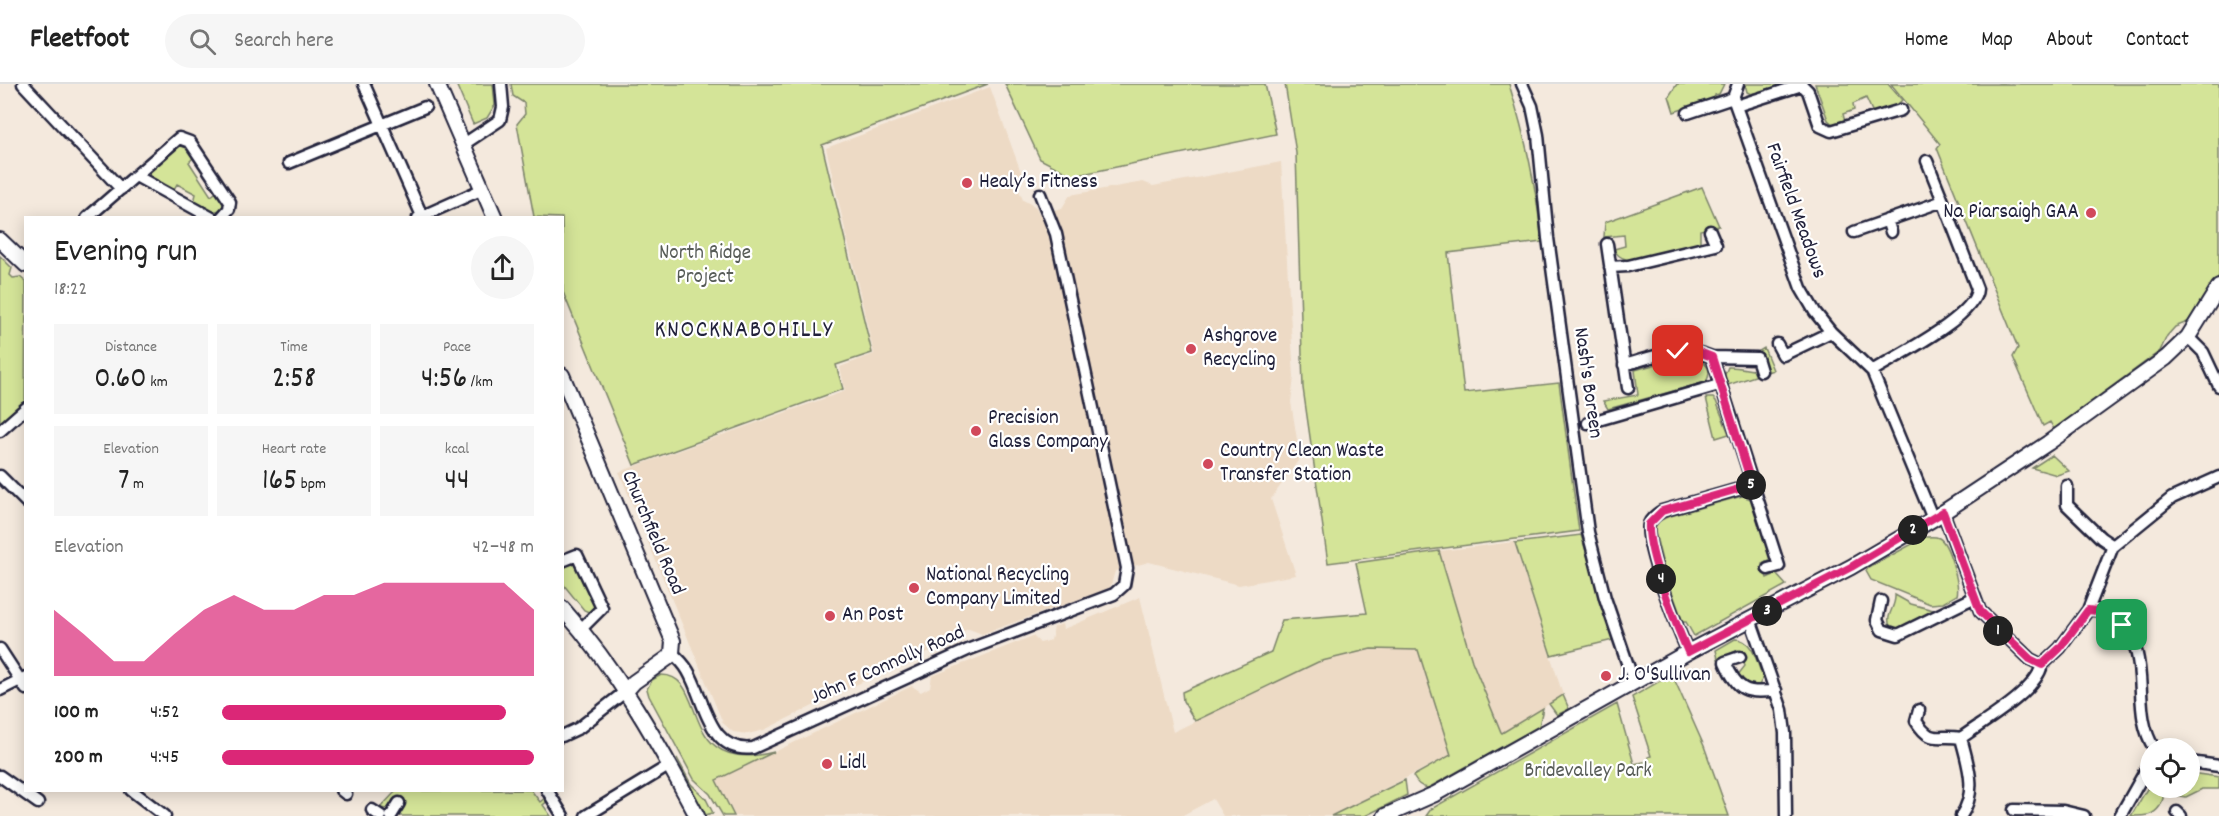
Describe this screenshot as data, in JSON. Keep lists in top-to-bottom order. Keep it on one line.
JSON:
{"streets":{"street":["Fairfield Meadows","Nash's Boreen","Churchfield Road","John F Connolly Road"]},"crossings":[["Churchfield Road","John F Connolly Road"]],"districts":["KNOCKNABOHILLY"],"parks":["North Ridge Project","Bridevalley Park"],"places":["Healy’s Fitness","Na Piarsaigh GAA","Ashgrove Recycling","Precision Glass Company","Country Clean Waste Transfer Station","National Recycling Company Limited","An Post","J. O'Sullivan","Lidl"],"page":{"header":"Fleetfoot","search":"Search here","nav":["Home","Map","About","Contact"],"heading":["Evening run","18:22"],"stats":[["Distance","0.60 km"],["Time","2:58"],["Pace","4:56 /km"],["Elevation","7 m"],["Heart rate","165 bpm"],["kcal","44"]],"pins":["5","2","4","3","1"],"chart":["Elevation","42–48 m"],"list":[{"name":"100 m","note":"4:52"},{"name":"200 m","note":"4:45"}]}}
